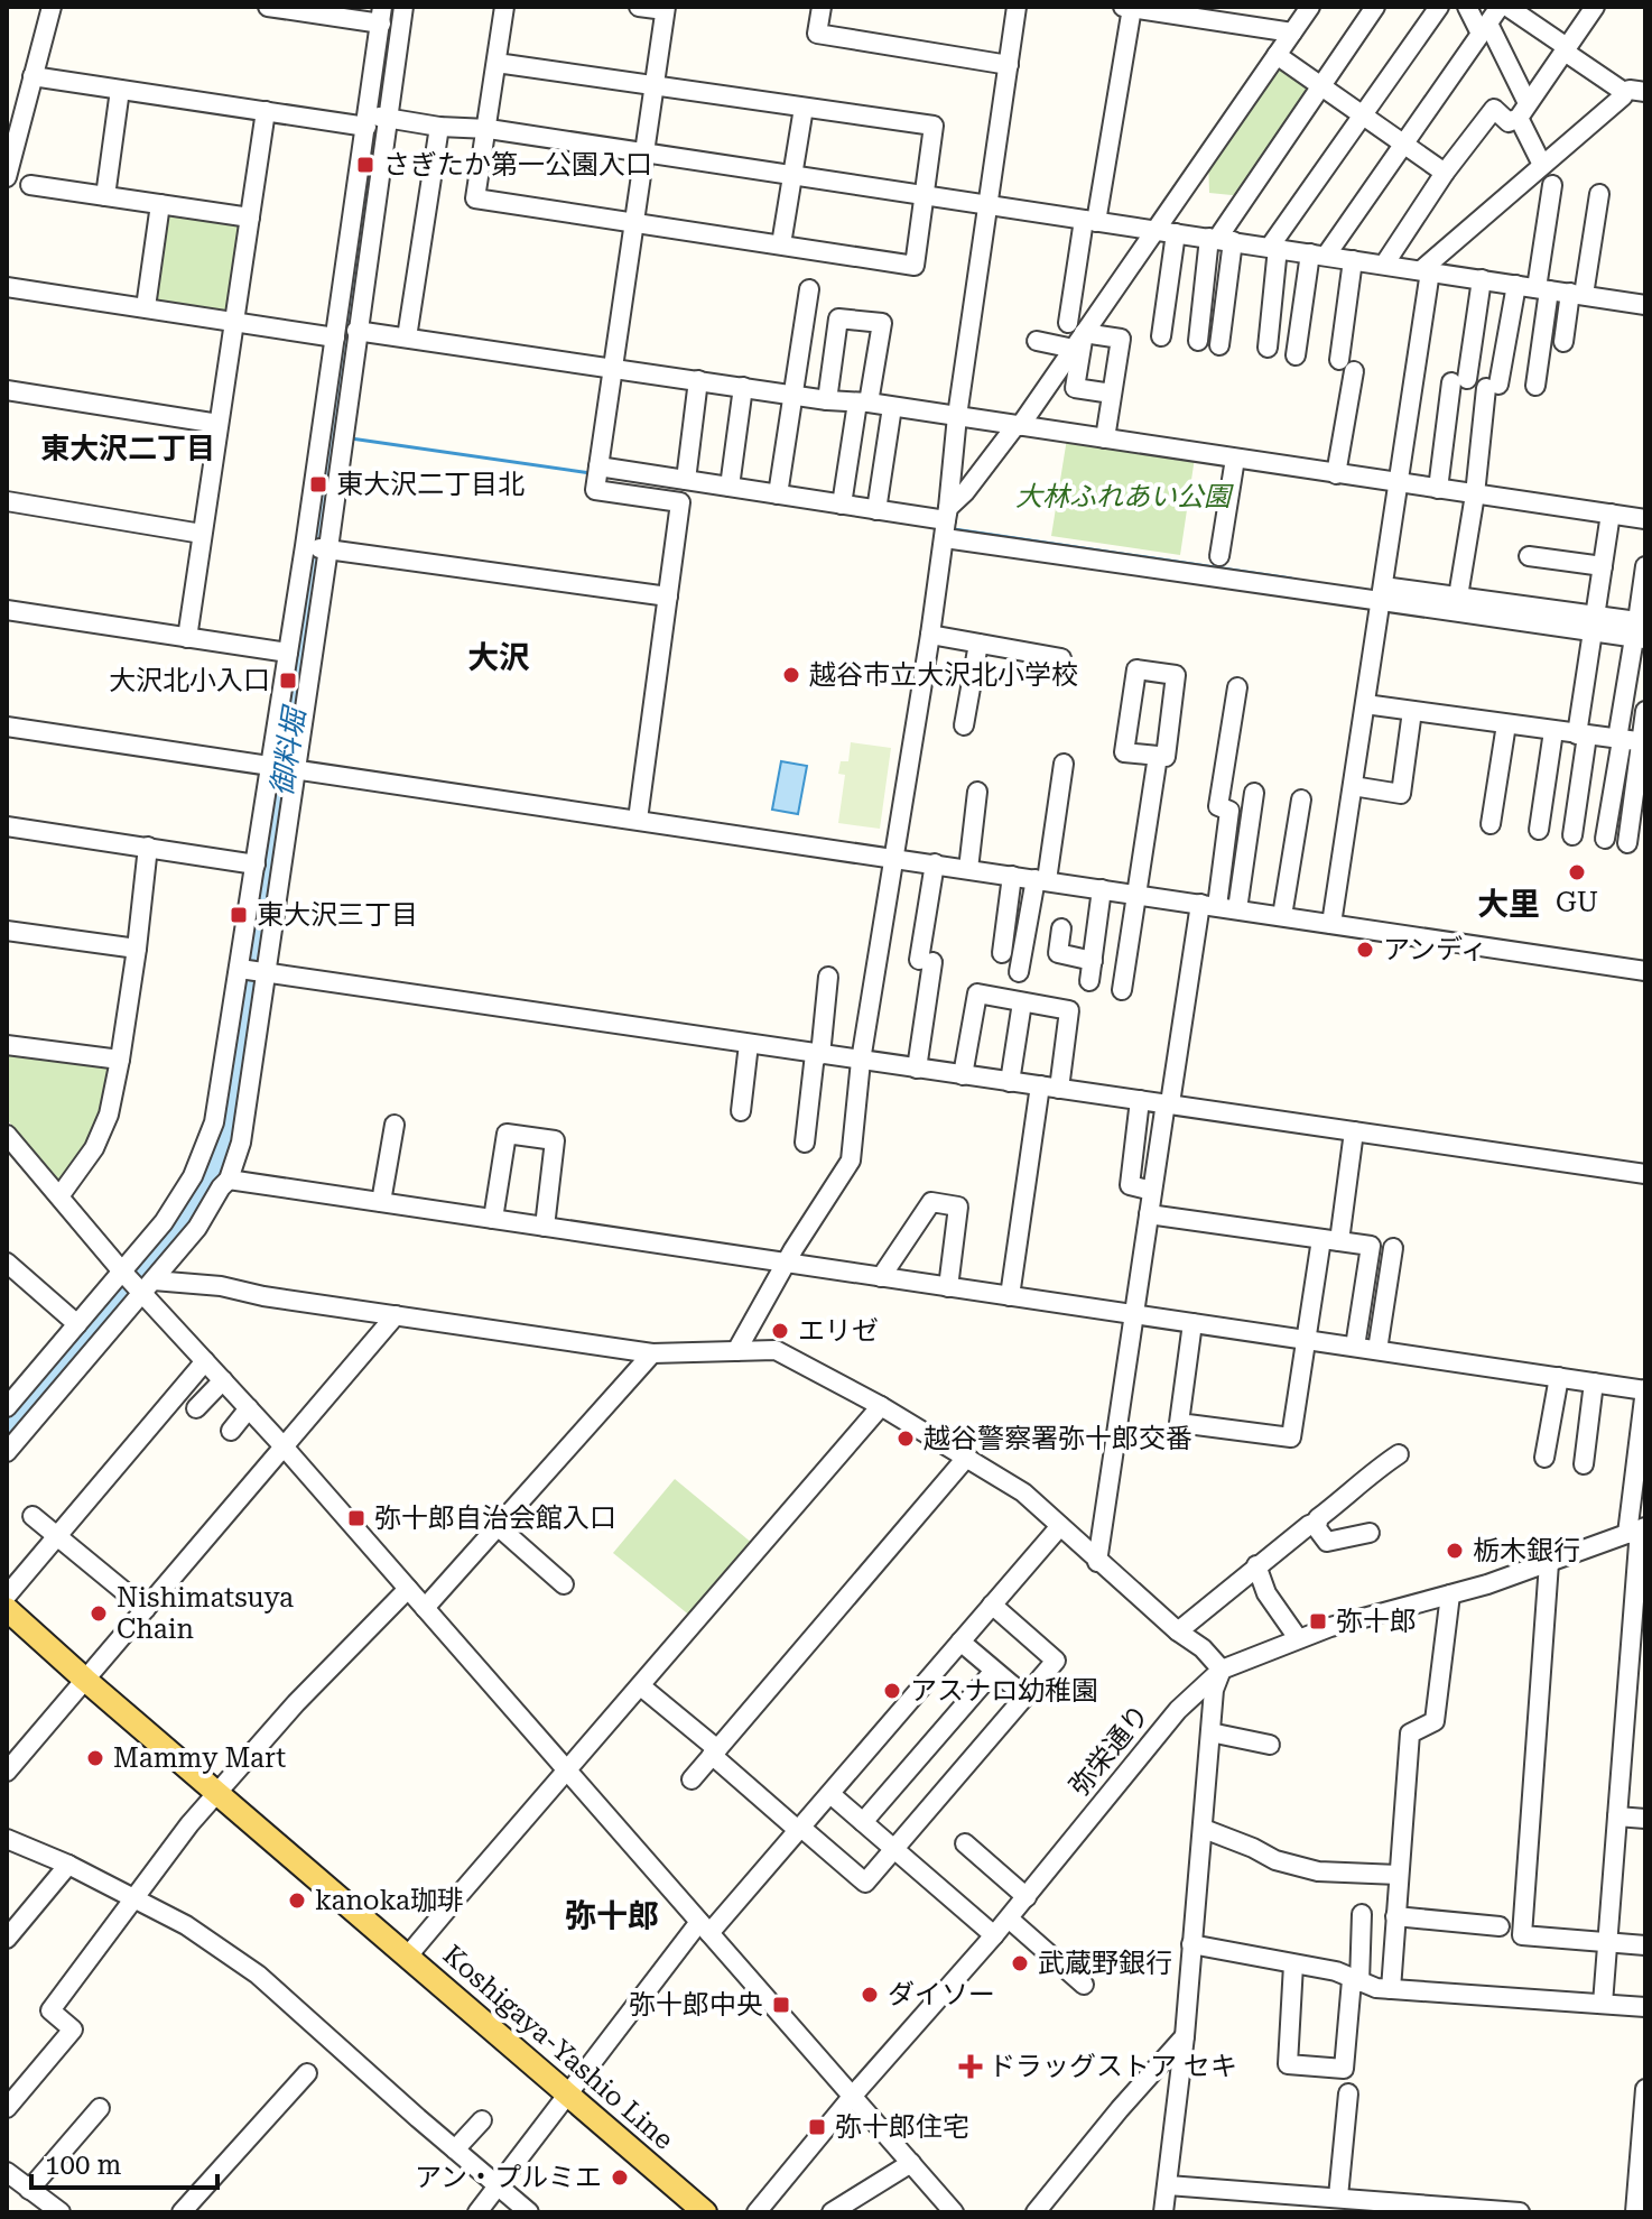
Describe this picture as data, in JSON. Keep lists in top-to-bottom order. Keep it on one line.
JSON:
{"streets":{"main road":["Koshigaya-Yashio Line"],"street":["弥栄通り"]},"districts":["東大沢二丁目","大沢","大里","弥十郎"],"water":["御料堀"],"parks":["大林ふれあい公園"],"places":{"transit":["さぎたか第一公園入口","東大沢二丁目北","大沢北小入口","東大沢三丁目","弥十郎自治会館入口","弥十郎","弥十郎中央","弥十郎住宅"],"other":["越谷市立大沢北小学校","GU","アンディ","エリゼ","越谷警察署弥十郎交番","栃木銀行","Nishimatsuya Chain","アスナロ幼稚園","Mammy Mart","kanoka珈琲","武蔵野銀行","ダイソー","アン・プルミエ"],"health":["ドラッグストア セキ"]},"scale_bar":"100 m"}
